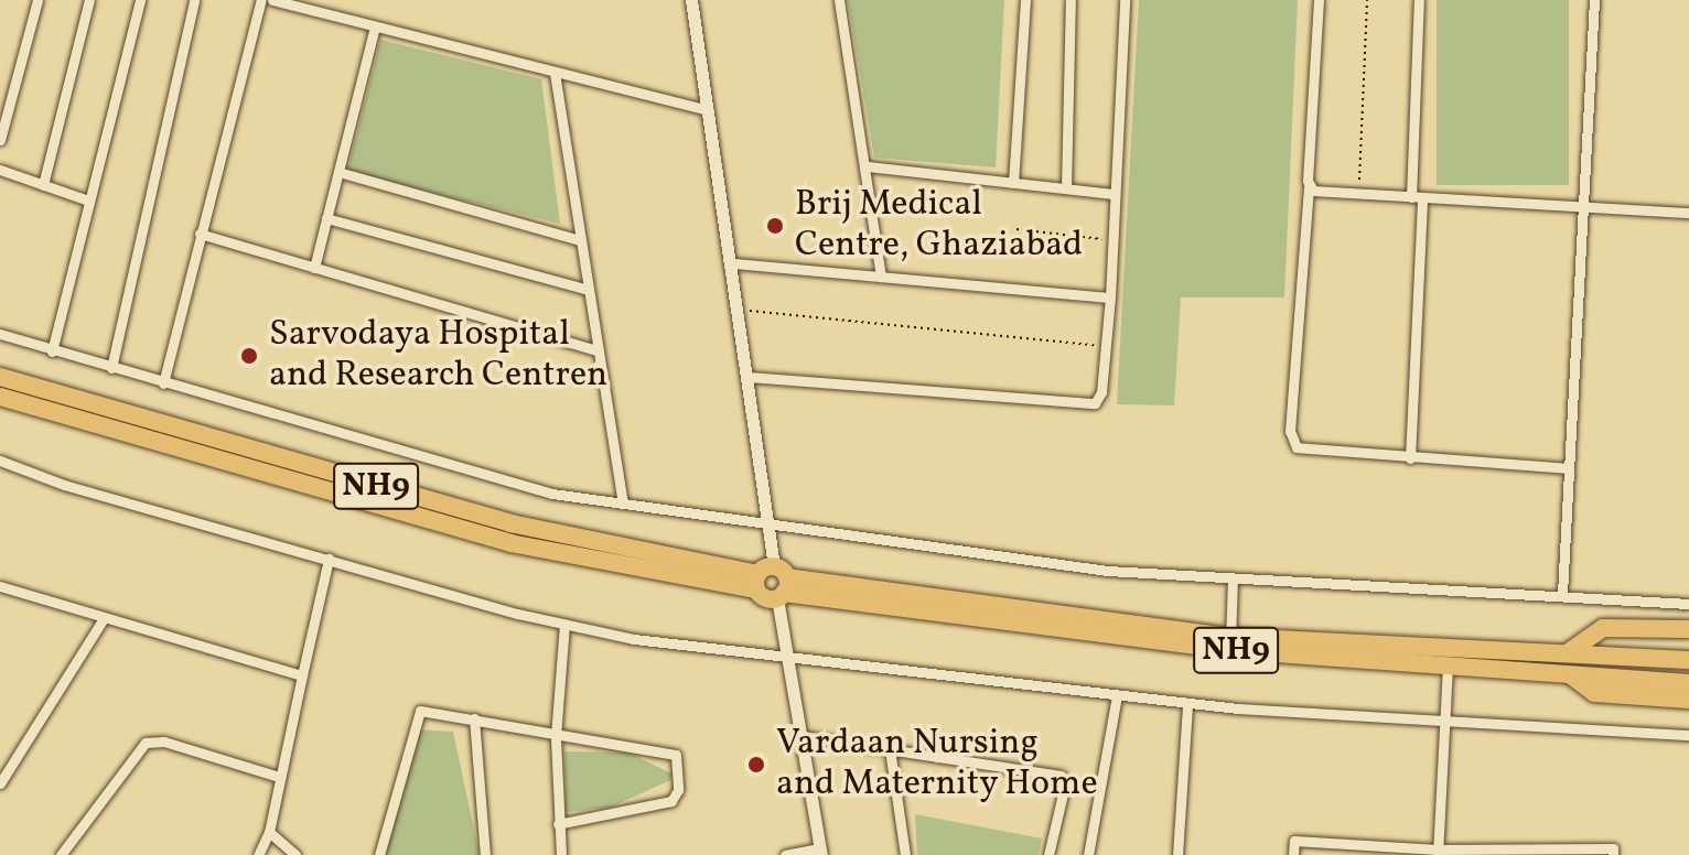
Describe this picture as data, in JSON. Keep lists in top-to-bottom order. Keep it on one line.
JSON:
{"streets":{"highway":["NH9"]},"places":["Brij Medical Centre, Ghaziabad","Sarvodaya Hospital and Research Centren","Vardaan Nursing and Maternity Home"]}
